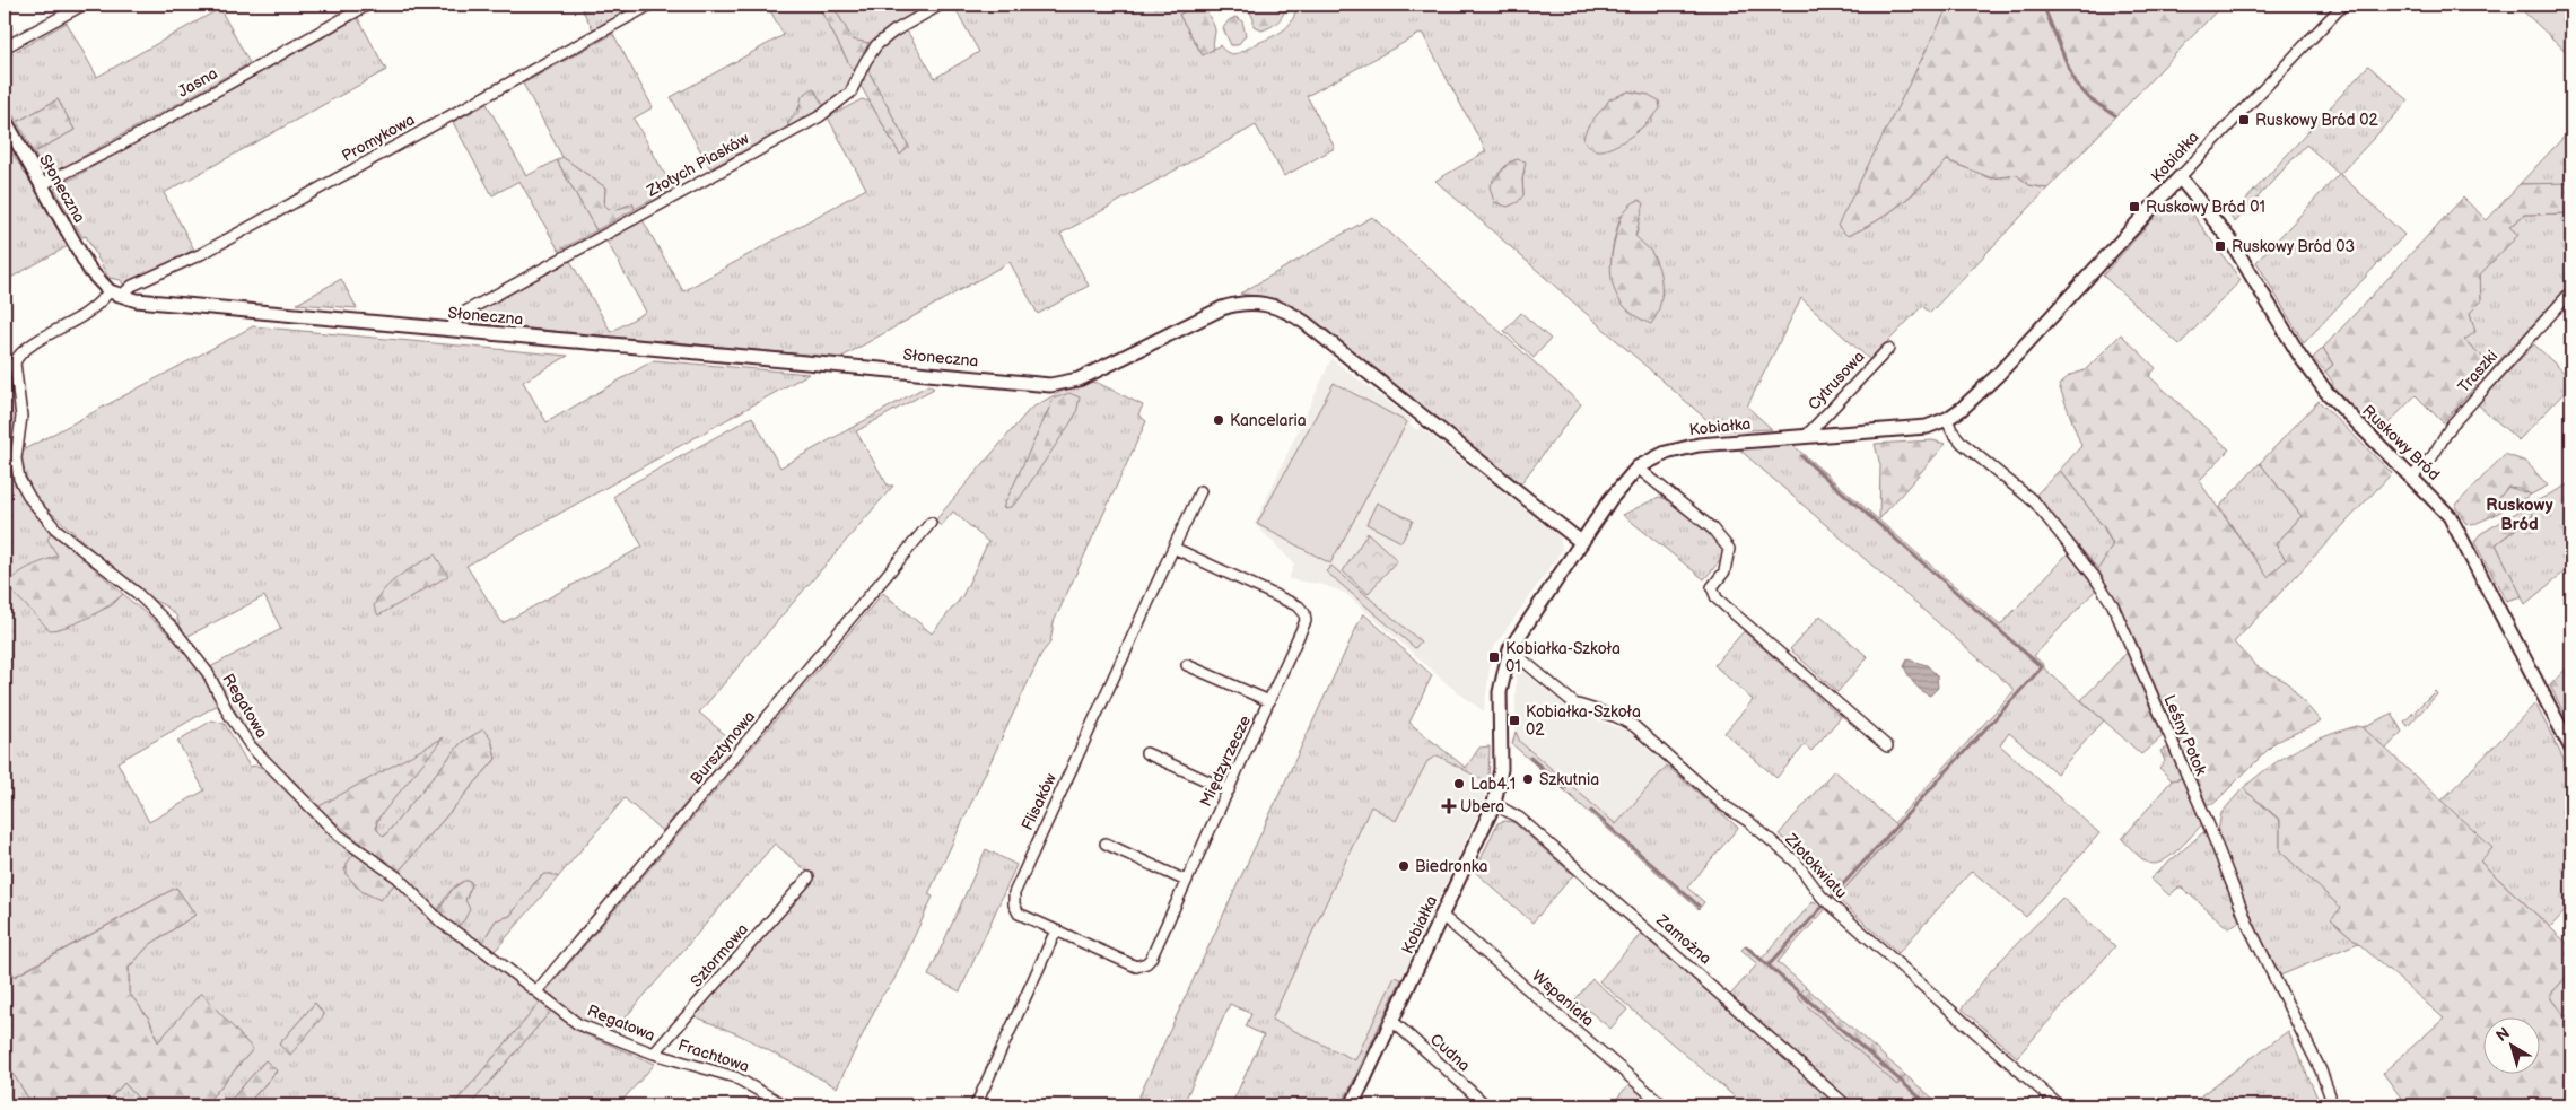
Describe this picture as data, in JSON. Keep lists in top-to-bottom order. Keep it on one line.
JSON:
{"streets":{"street":["Jasna","Promykowa","Kobiałka","Złotych Piasków","Słoneczna","Traszki","Cytrusowa","Ruskowy Bród","Regatowa","Leśny Potok","Bursztynowa","Międzyrzecze","Flisaków","Złotokwiatu","Zamożna","Sztormowa","Wspaniała","Cudna","Frachtowa"]},"crossings":[["Jasna","Słoneczna"],["Promykowa","Słoneczna"],["Promykowa","Regatowa"],["Kobiałka","Słoneczna"],["Kobiałka","Cytrusowa"],["Kobiałka","Ruskowy Bród"],["Kobiałka","Leśny Potok"],["Kobiałka","Złotokwiatu"],["Kobiałka","Zamożna"],["Kobiałka","Wspaniała"],["Kobiałka","Cudna"],["Złotych Piasków","Słoneczna"],["Słoneczna","Regatowa"],["Traszki","Ruskowy Bród"],["Regatowa","Bursztynowa"],["Regatowa","Sztormowa"],["Regatowa","Frachtowa"],["Międzyrzecze","Flisaków"],["Sztormowa","Frachtowa"]],"districts":["Ruskowy Bród"],"places":{"transit":["Ruskowy Bród 02","Ruskowy Bród 01","Ruskowy Bród 03","Kobiałka-Szkoła 01","Kobiałka-Szkoła 02"],"other":["Kancelaria","Szkutnia","Lab4.1","Biedronka"],"health":["Ubera"]},"north":"top left"}
